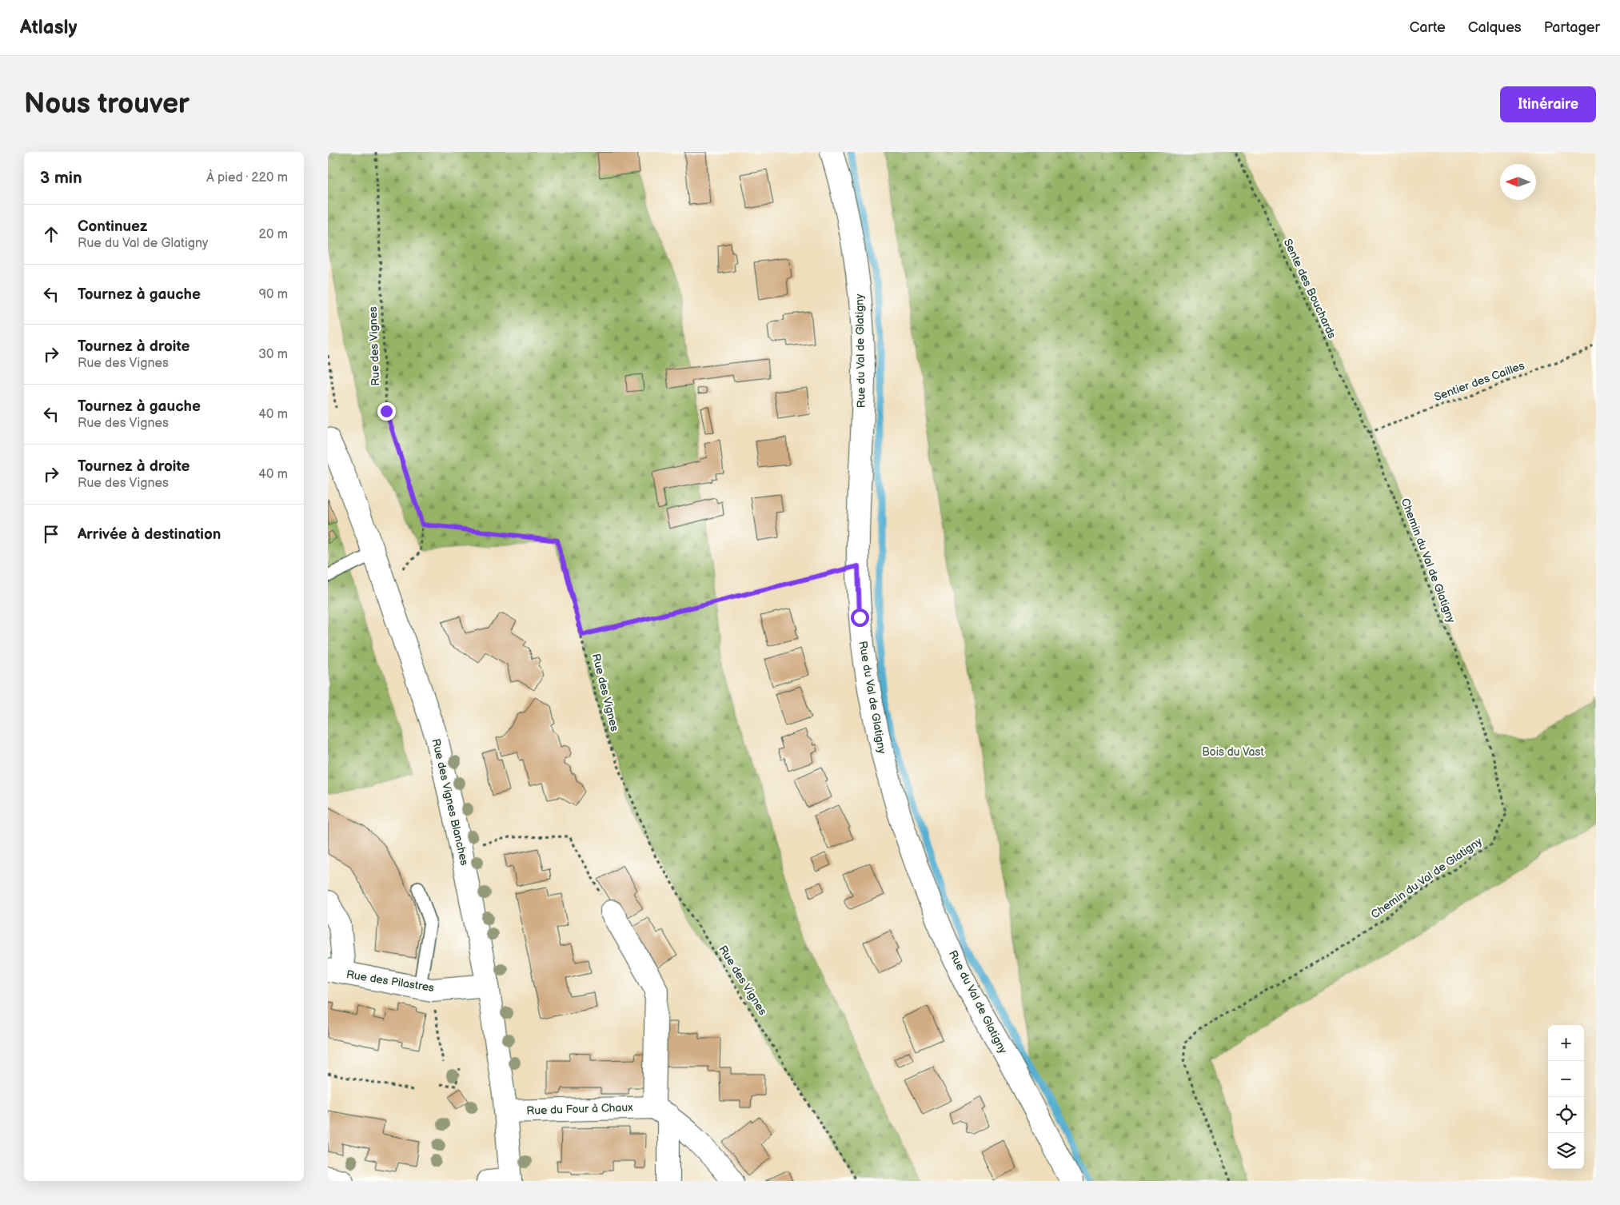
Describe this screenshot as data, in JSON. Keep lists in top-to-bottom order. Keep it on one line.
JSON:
{"streets":{"street":["Rue du Val de Glatigny","Rue des Vignes Blanches","Rue des Pilastres","Rue du Four à Chaux"],"path":["Sente des Bouchards","Rue des Vignes","Sentier des Cailles","Chemin du Val de Glatigny"]},"crossings":[["Sente des Bouchards","Sentier des Cailles"],["Sente des Bouchards","Chemin du Val de Glatigny"],["Sentier des Cailles","Chemin du Val de Glatigny"],["Rue des Vignes Blanches","Rue des Pilastres"],["Rue des Vignes Blanches","Rue du Four à Chaux"]],"parks":["Bois du Vast"],"north":"left","page":{"header":"Atlasly","nav":["Carte","Calques","Partager"],"buttons":"Itinéraire","title":"Nous trouver","heading":["3 min","À pied · 220 m"],"list":[["Continuez","Rue du Val de Glatigny","20 m"],["Tournez à gauche","90 m"],["Tournez à droite","Rue des Vignes","30 m"],["Tournez à gauche","Rue des Vignes","40 m"],["Tournez à droite","Rue des Vignes","40 m"],"Arrivée à destination"],"map_buttons":["+","−"]}}
